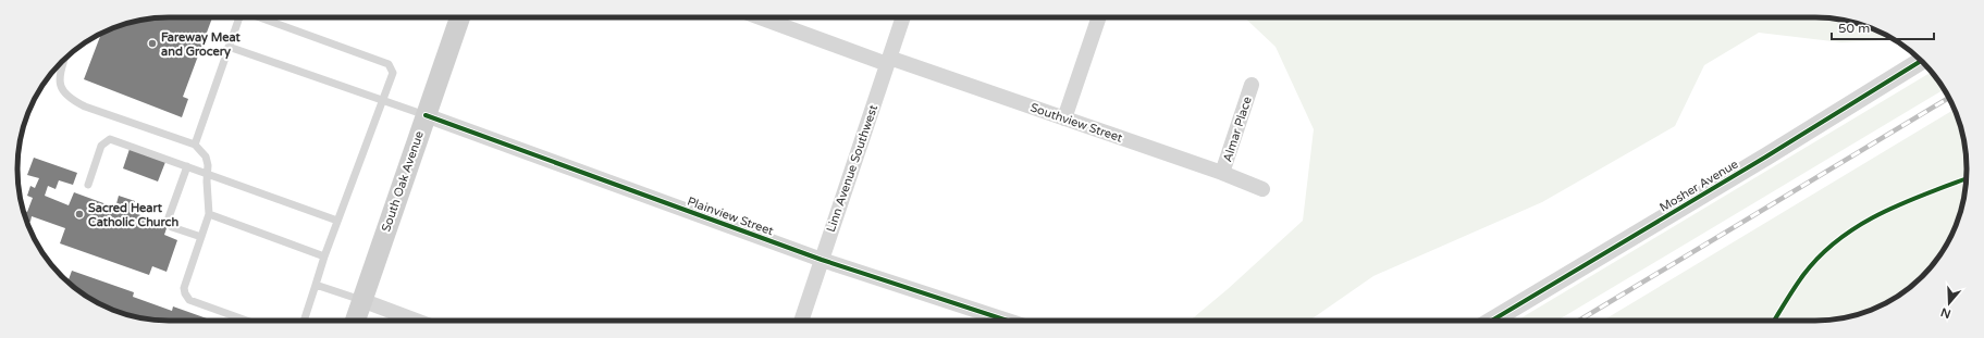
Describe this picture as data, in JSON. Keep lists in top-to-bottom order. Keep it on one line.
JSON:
{"streets":{"main road":["South Oak Avenue"],"street":["Southview Street","Almar Place","Linn Avenue Southwest","Mosher Avenue","Plainview Street"]},"crossings":[["Southview Street","Almar Place"],["Southview Street","Linn Avenue Southwest"],["Linn Avenue Southwest","Plainview Street"],["South Oak Avenue","Plainview Street"]],"places":["Fareway Meat and Grocery","Sacred Heart Catholic Church"],"scale_bar":"50 m","north":"bottom"}
